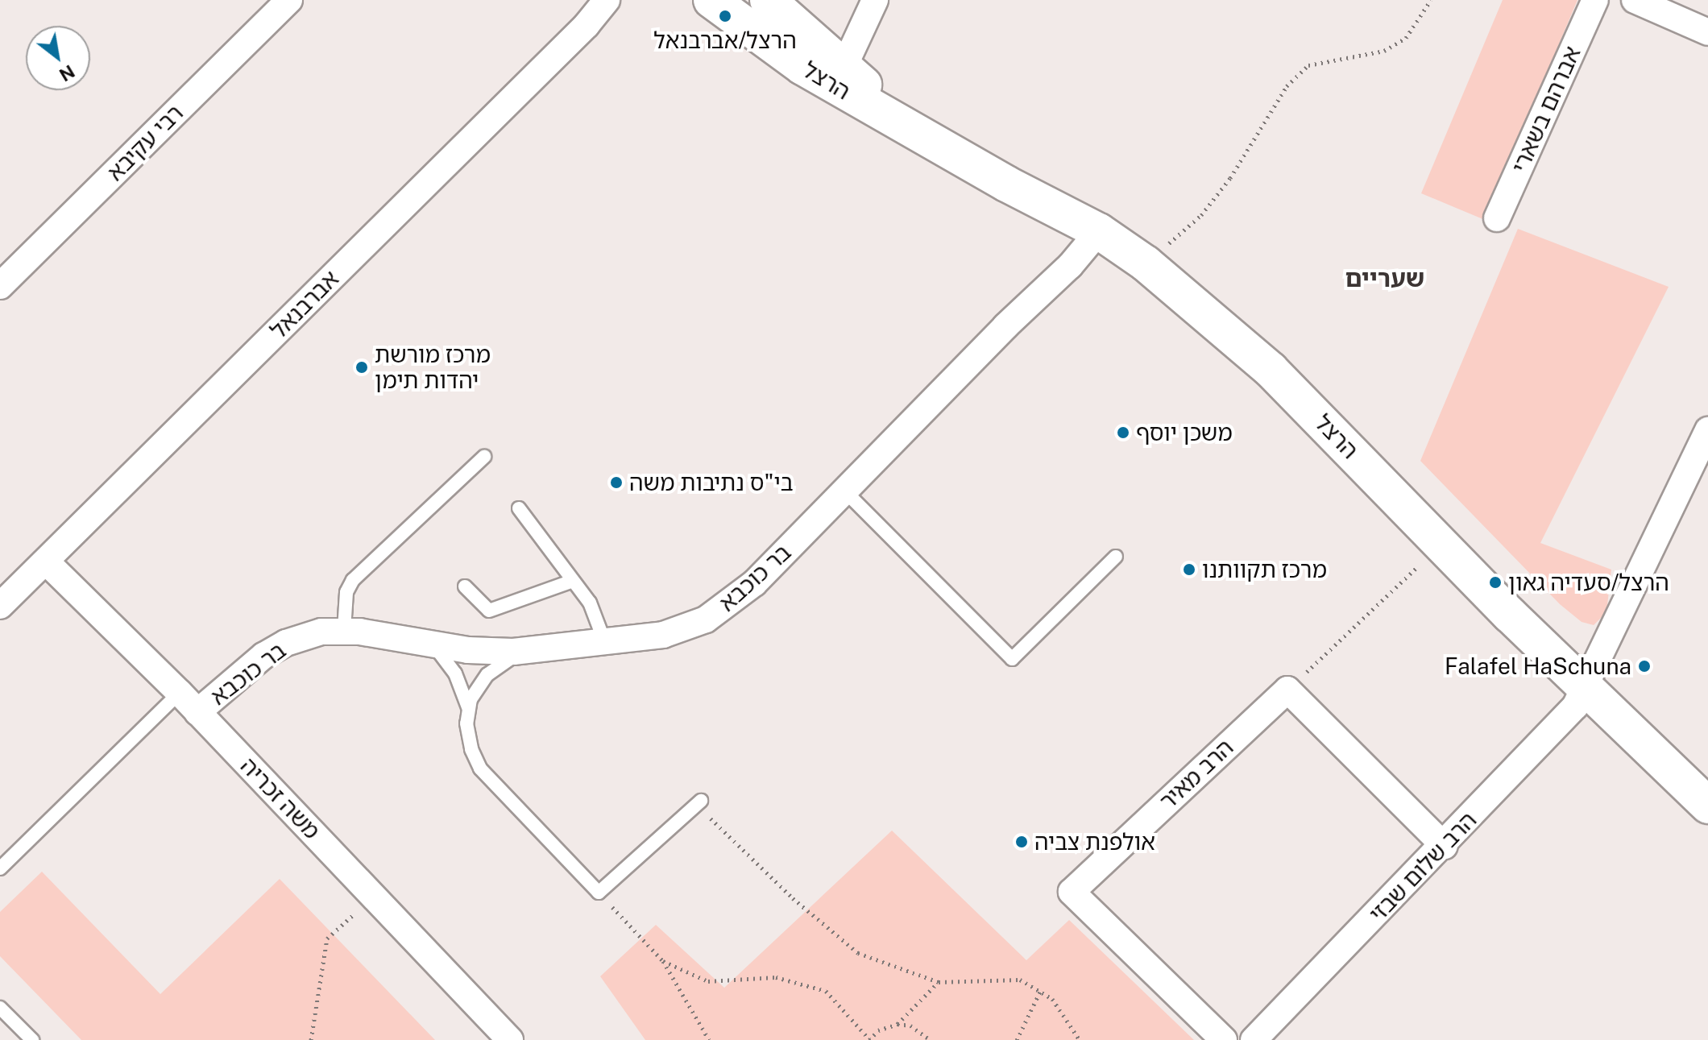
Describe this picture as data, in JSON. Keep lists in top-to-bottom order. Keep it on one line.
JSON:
{"streets":{"main road":["הרצל"],"street":["אברהם בשארי","רבי עקיבא","אברבנאל","בר כוכבא","הרב מאיר","משה זכריה","הרב שלום שבזי"]},"crossings":[["הרצל","בר כוכבא"],["הרצל","הרב שלום שבזי"],["אברבנאל","משה זכריה"],["בר כוכבא","משה זכריה"]],"districts":["שעריים"],"places":["הרצל/אברבנאל","מרכז מורשת יהדות תימן","משכן יוסף","בי\"ס נתיבות משה","מרכז תקוותנו","הרצל/סעדיה גאון","Falafel HaSchuna","אולפנת צביה"],"north":"bottom right"}
